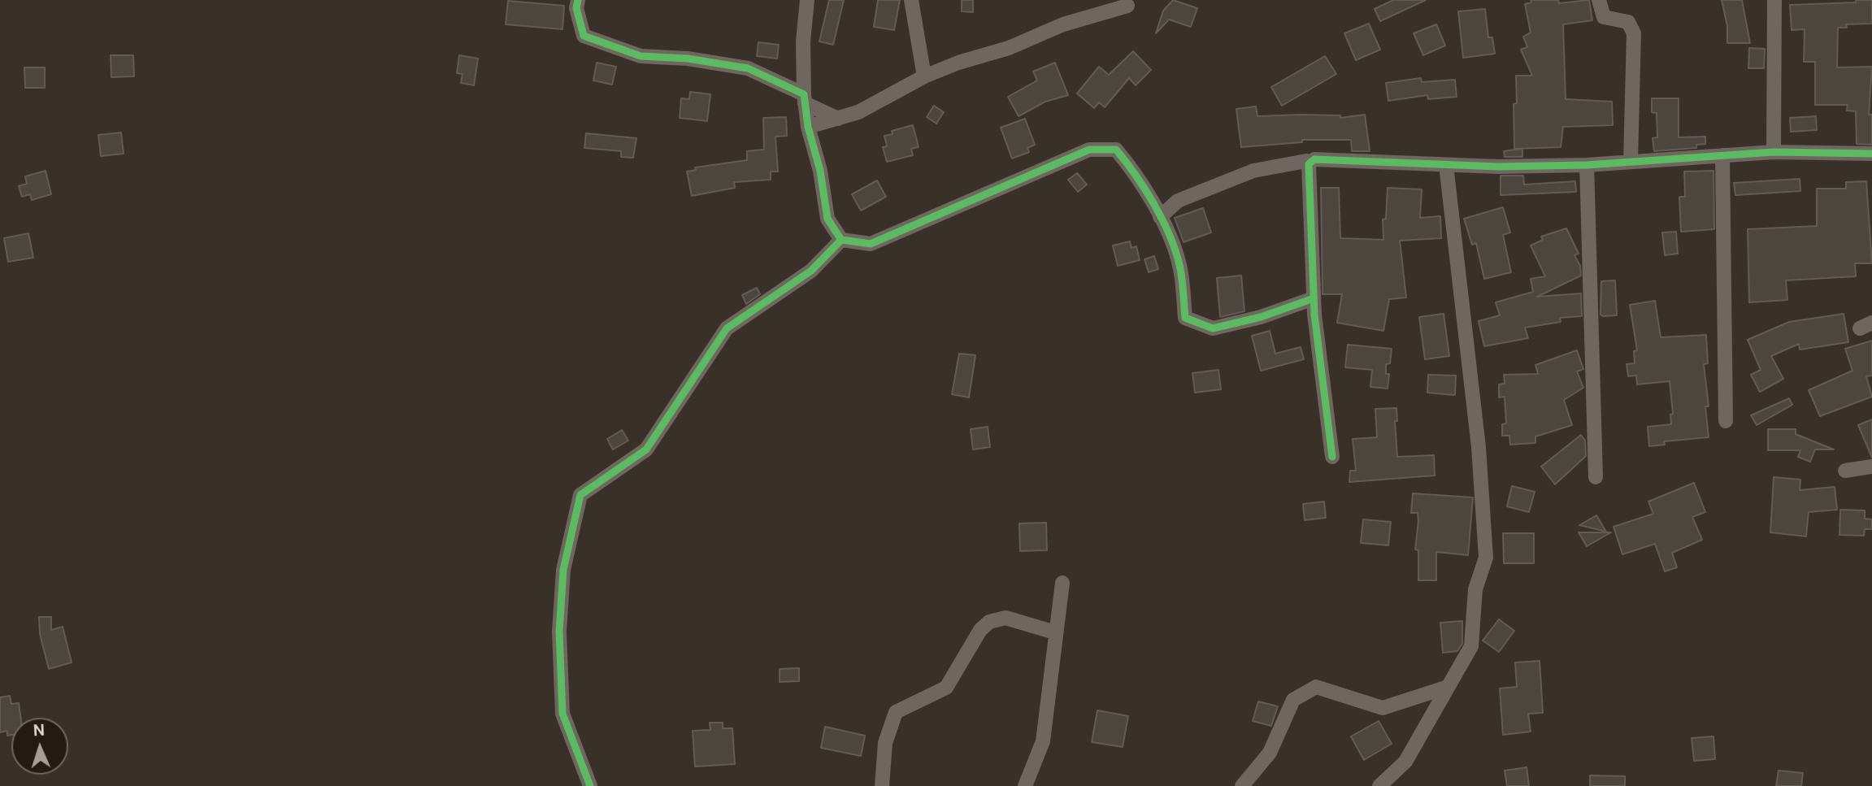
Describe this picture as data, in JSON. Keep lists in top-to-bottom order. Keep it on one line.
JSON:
{"north":"top"}
